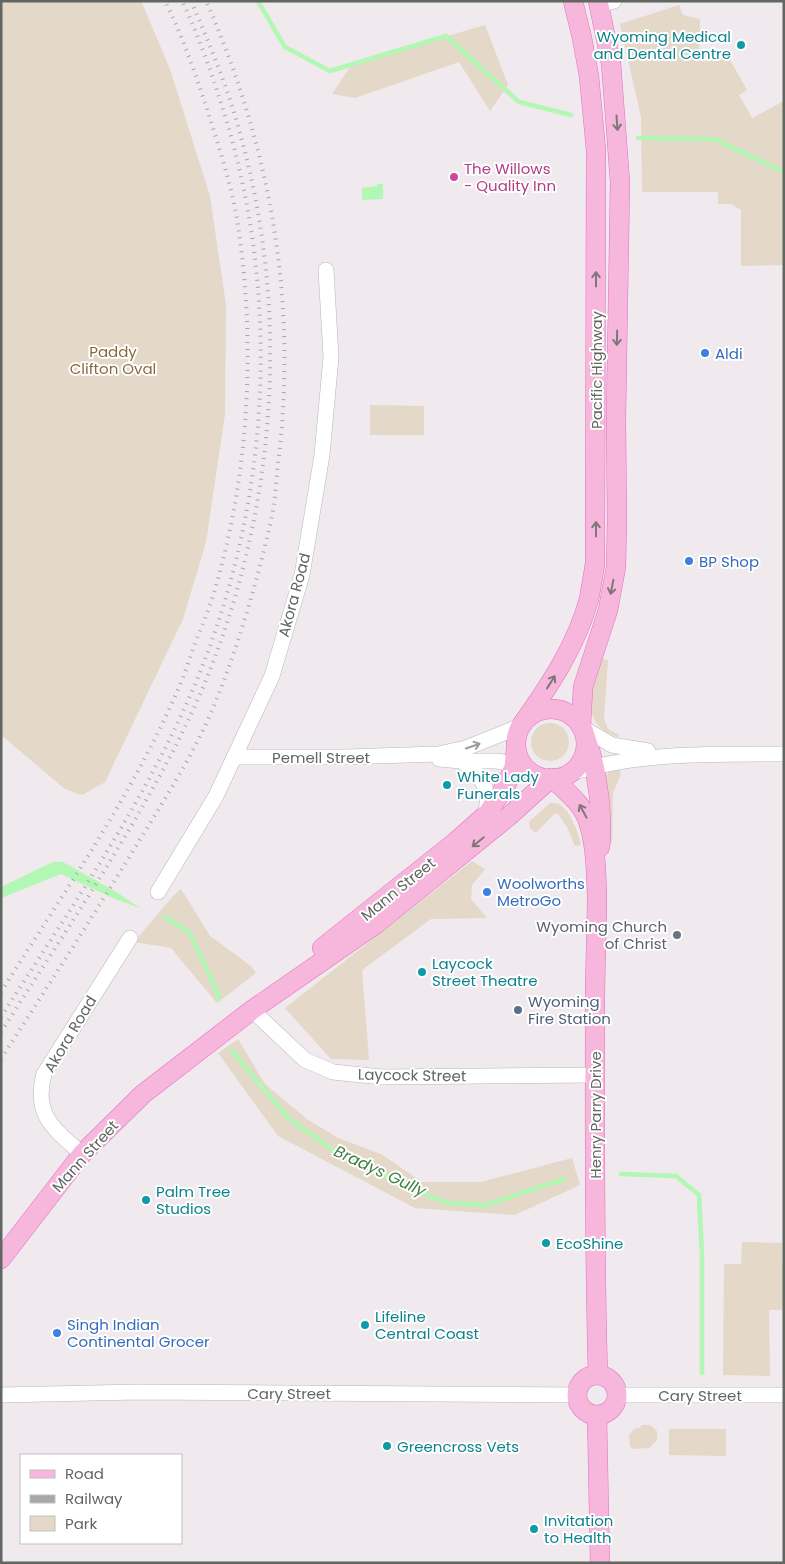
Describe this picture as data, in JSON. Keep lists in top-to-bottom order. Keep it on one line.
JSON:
{"streets":{"main road":["Pacific Highway","Mann Street","Henry Parry Drive"],"street":["Akora Road","Pemell Street","Laycock Street","Cary Street"]},"crossings":[["Pacific Highway","Pemell Street"],["Pacific Highway","Mann Street"],["Pacific Highway","Henry Parry Drive"],["Akora Road","Pemell Street"],["Akora Road","Mann Street"],["Pemell Street","Mann Street"],["Pemell Street","Henry Parry Drive"],["Mann Street","Laycock Street"],["Mann Street","Henry Parry Drive"],["Laycock Street","Henry Parry Drive"],["Henry Parry Drive","Cary Street"]],"water":["Bradys Gully"],"parks":["Paddy Clifton Oval"],"places":["Wyoming Medical and Dental Centre","The Willows - Quality Inn","Aldi","BP Shop","White Lady Funerals","Woolworths MetroGo","Wyoming Church of Christ","Laycock Street Theatre","Wyoming Fire Station","Palm Tree Studios","EcoShine","Lifeline Central Coast","Singh Indian Continental Grocer","Greencross Vets","Invitation to Health"],"legend":["Road","Railway","Park"]}
